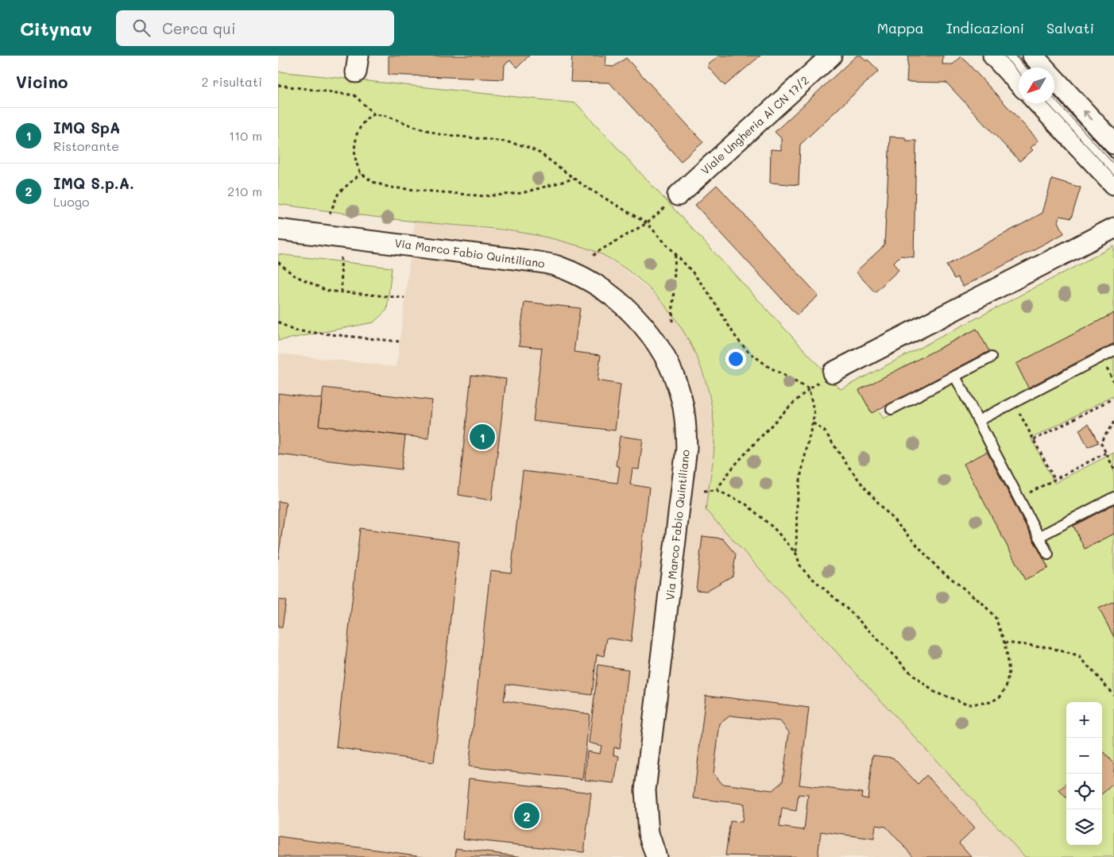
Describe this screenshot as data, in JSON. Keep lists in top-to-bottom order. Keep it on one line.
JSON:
{"streets":{"street":["Viale Ungheria Al CN 17/2","Via Marco Fabio Quintiliano"]},"north":"bottom left","page":{"header":"Citynav","search":"Cerca qui","nav":["Mappa","Indicazioni","Salvati"],"heading":["Vicino","2 risultati"],"list":[{"mark":"1","name":"IMQ SpA","note":"Ristorante","value":"110 m"},{"mark":"2","name":"IMQ S.p.A.","note":"Luogo","value":"210 m"}],"pins":["1","2"],"map_buttons":["+","−"]}}
